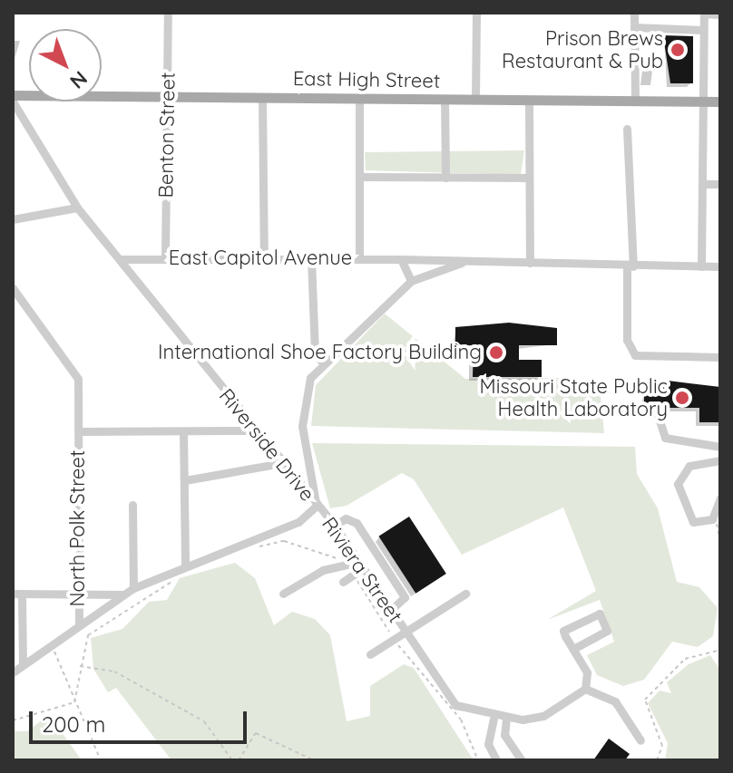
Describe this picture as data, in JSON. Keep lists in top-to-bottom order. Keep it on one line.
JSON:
{"streets":{"main road":["East High Street"],"street":["Benton Street","East Capitol Avenue","Riverside Drive","North Polk Street","Riviera Street"]},"crossings":[["East High Street","Benton Street"],["Benton Street","East Capitol Avenue"],["East Capitol Avenue","Riverside Drive"],["East Capitol Avenue","Riviera Street"],["Riverside Drive","North Polk Street"],["Riverside Drive","Riviera Street"]],"places":["Prison Brews Restaurant & Pub","International Shoe Factory Building","Missouri State Public Health Laboratory"],"scale_bar":"200 m","north":"bottom right"}
